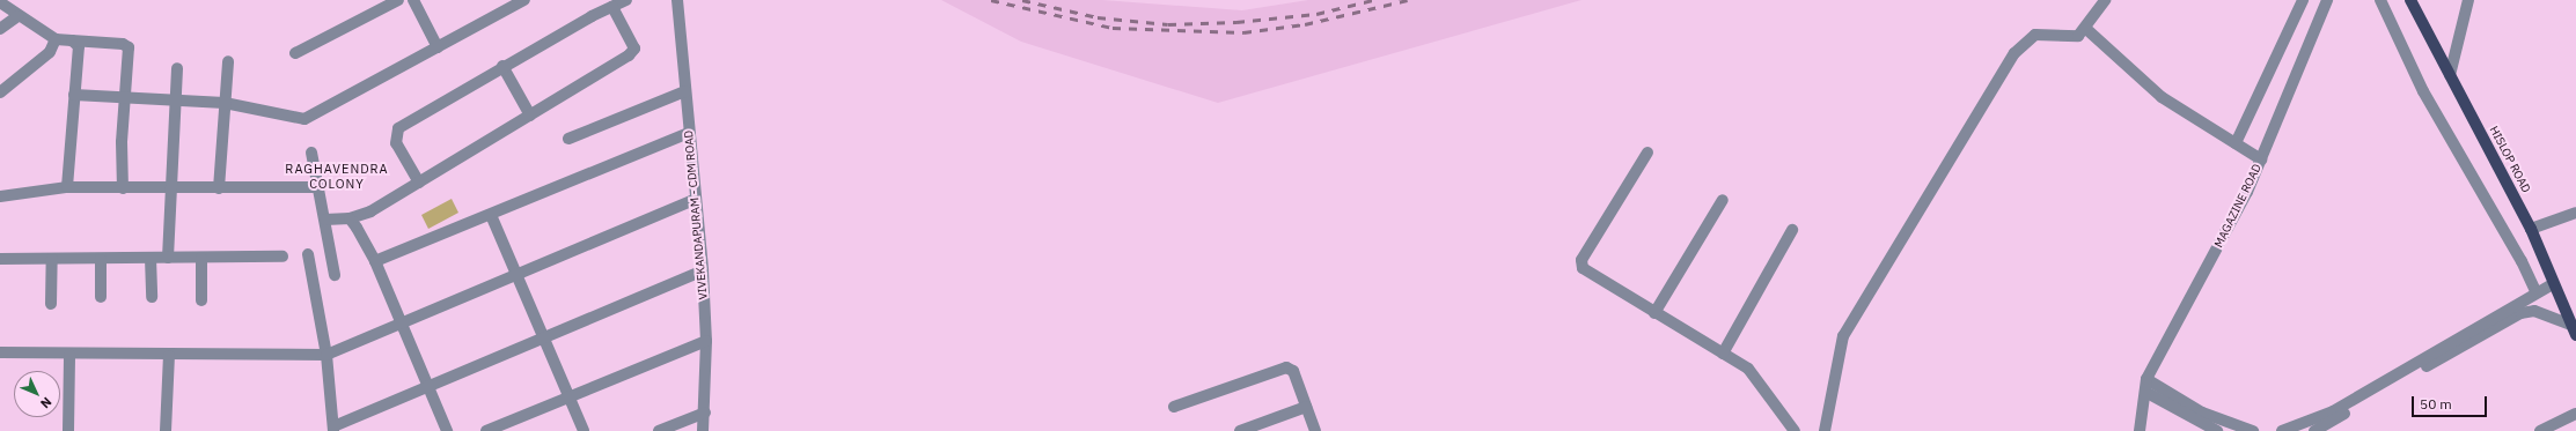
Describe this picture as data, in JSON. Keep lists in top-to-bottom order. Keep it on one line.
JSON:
{"streets":{"main road":["HISLOP ROAD"],"street":["MAGAZINE ROAD","VIVEKANDAPURAM - CDM ROAD"]},"districts":["RAGHAVENDRA COLONY"],"scale_bar":"50 m","north":"bottom right"}
